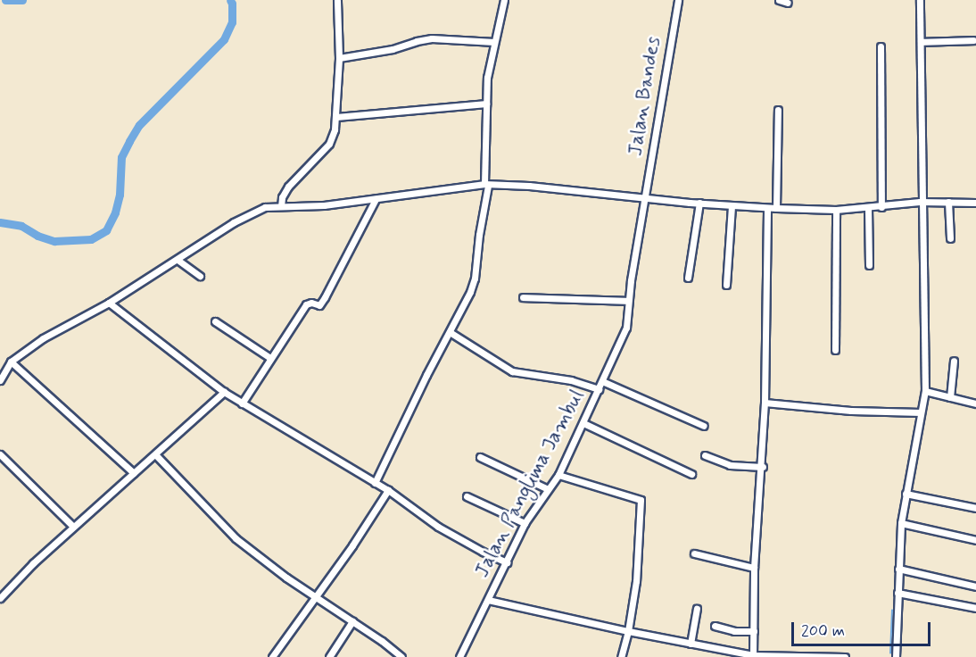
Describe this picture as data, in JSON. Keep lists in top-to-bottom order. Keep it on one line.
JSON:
{"streets":{"street":["Jalan Bandes","Jalan Panglima Jambul"]},"crossings":[["Jalan Bandes","Jalan Panglima Jambul"]],"scale_bar":"200 m"}
